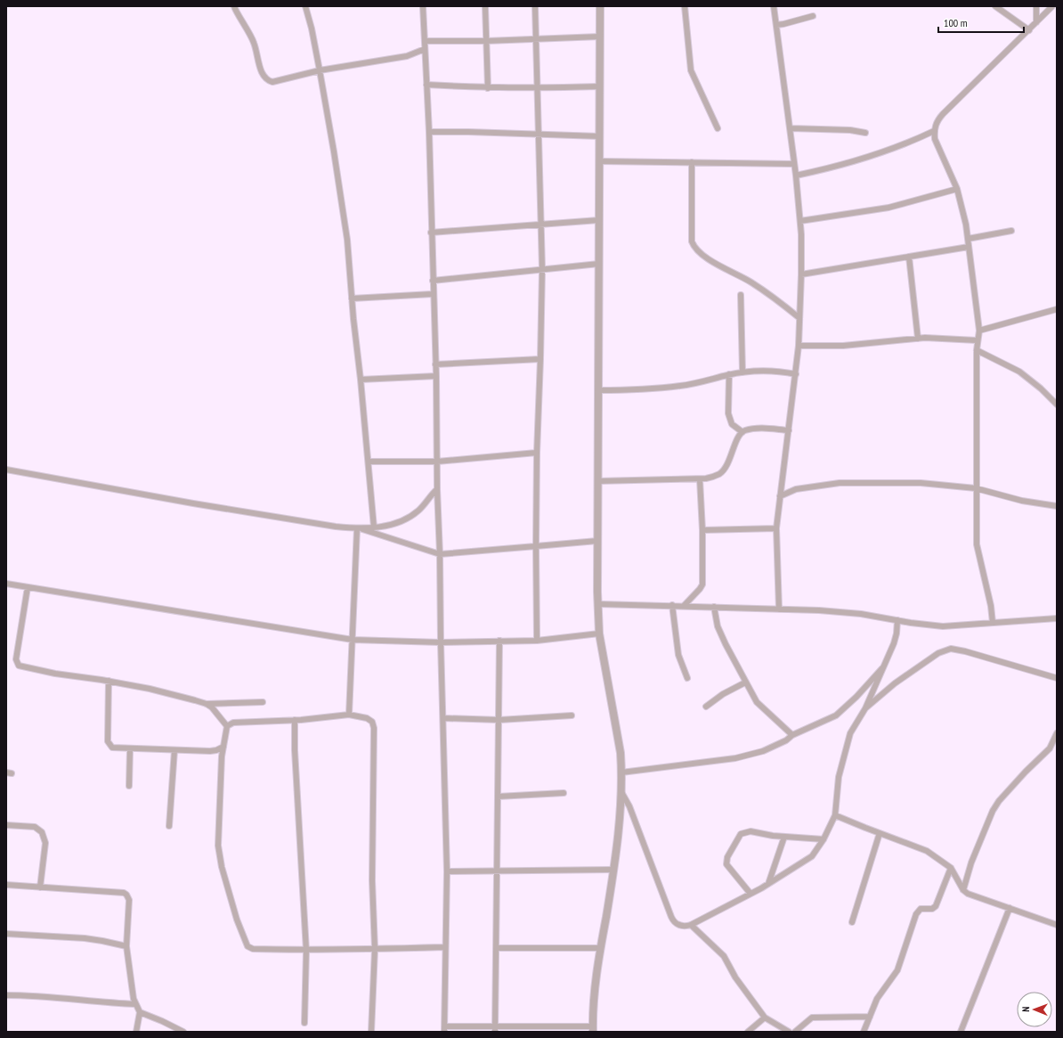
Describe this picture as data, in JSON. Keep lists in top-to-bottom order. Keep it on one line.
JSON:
{"scale_bar":"100 m","north":"left"}
